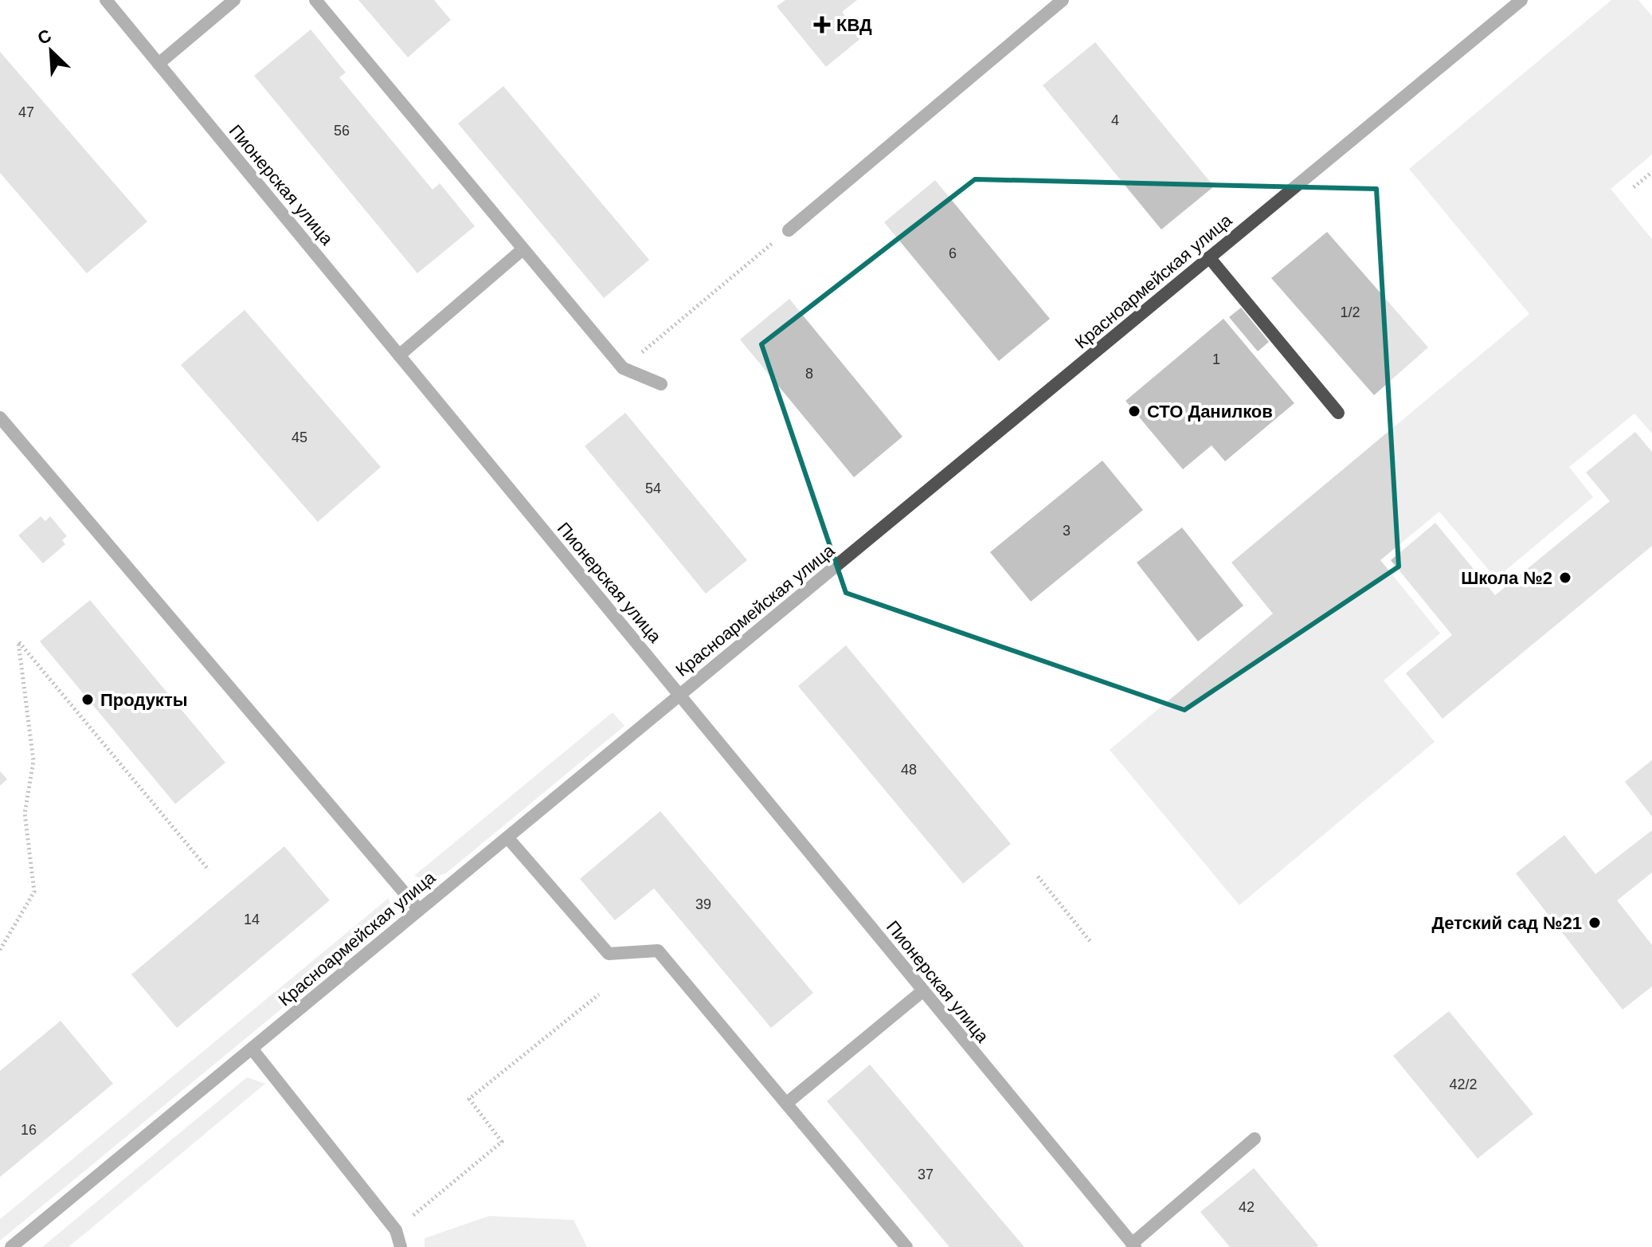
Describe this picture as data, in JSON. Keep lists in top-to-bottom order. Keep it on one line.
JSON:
{"streets":{"street":["Пионерская улица","Красноармейская улица"]},"crossings":[["Пионерская улица","Красноармейская улица"]],"places":{"health":["КВД"],"other":["СТО Данилков","Школа №2","Продукты","Детский сад №21"]},"house_numbers":["47","4","56","6","1/2","1","8","45","54","3","48","39","14","42/2","16","37","42"],"north":"top left"}
